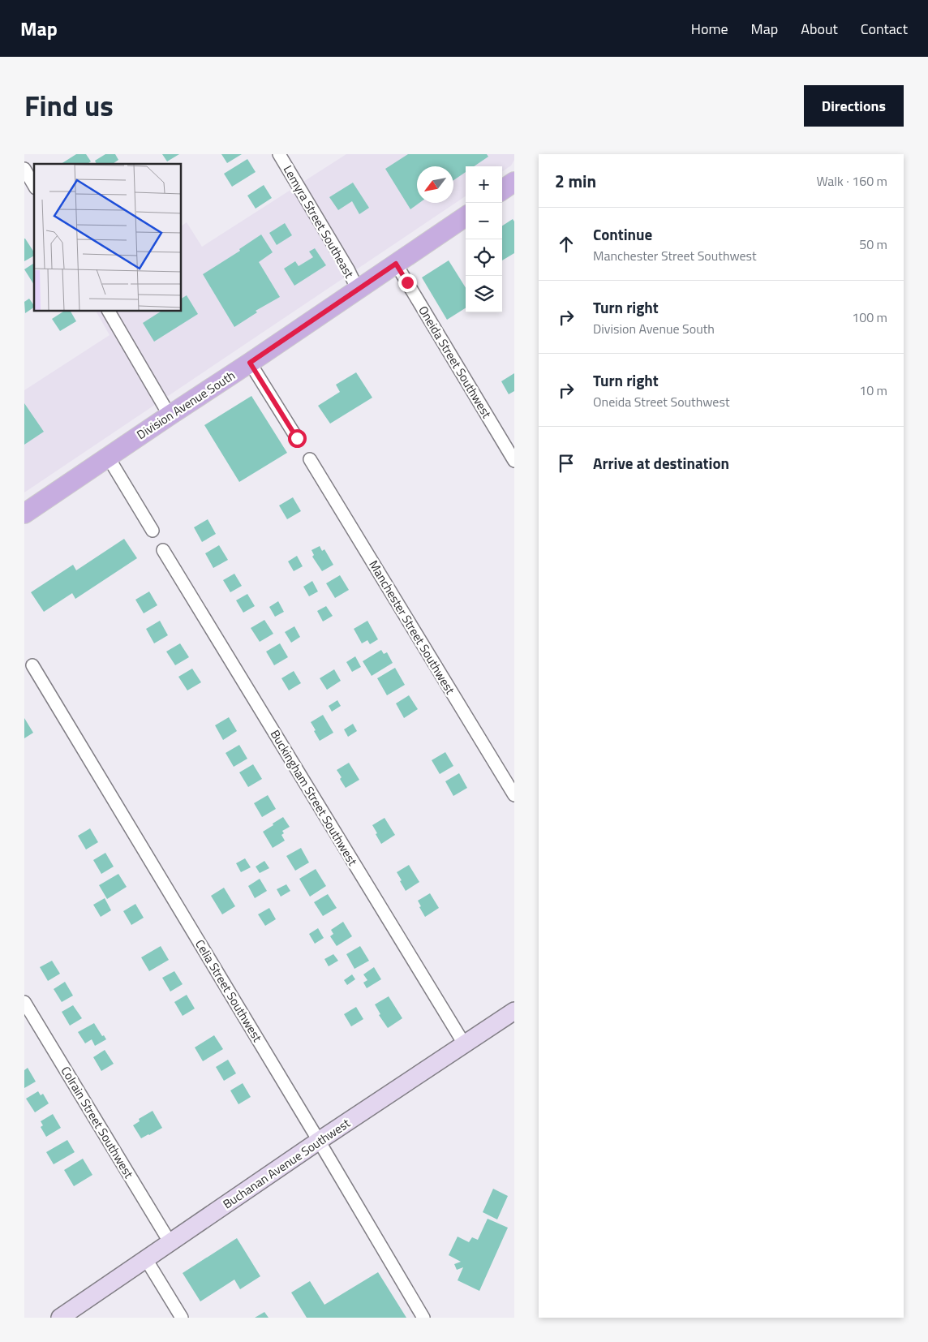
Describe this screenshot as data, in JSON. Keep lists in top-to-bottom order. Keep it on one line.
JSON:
{"streets":{"main road":["Division Avenue South"],"street":["Lemyra Street Southeast","Oneida Street Southwest","Manchester Street Southwest","Buckingham Street Southwest","Celia Street Southwest","Colrain Street Southwest","Buchanan Avenue Southwest"]},"crossings":[["Lemyra Street Southeast","Division Avenue South"],["Oneida Street Southwest","Division Avenue South"],["Buckingham Street Southwest","Buchanan Avenue Southwest"],["Celia Street Southwest","Buchanan Avenue Southwest"],["Colrain Street Southwest","Buchanan Avenue Southwest"]],"north":"bottom left","page":{"header":"Map","nav":["Home","Map","About","Contact"],"title":"Find us","buttons":"Directions","heading":["2 min","Walk · 160 m"],"map_buttons":["+","−"],"list":[["Continue","Manchester Street Southwest","50 m"],["Turn right","Division Avenue South","100 m"],["Turn right","Oneida Street Southwest","10 m"],"Arrive at destination"]}}
